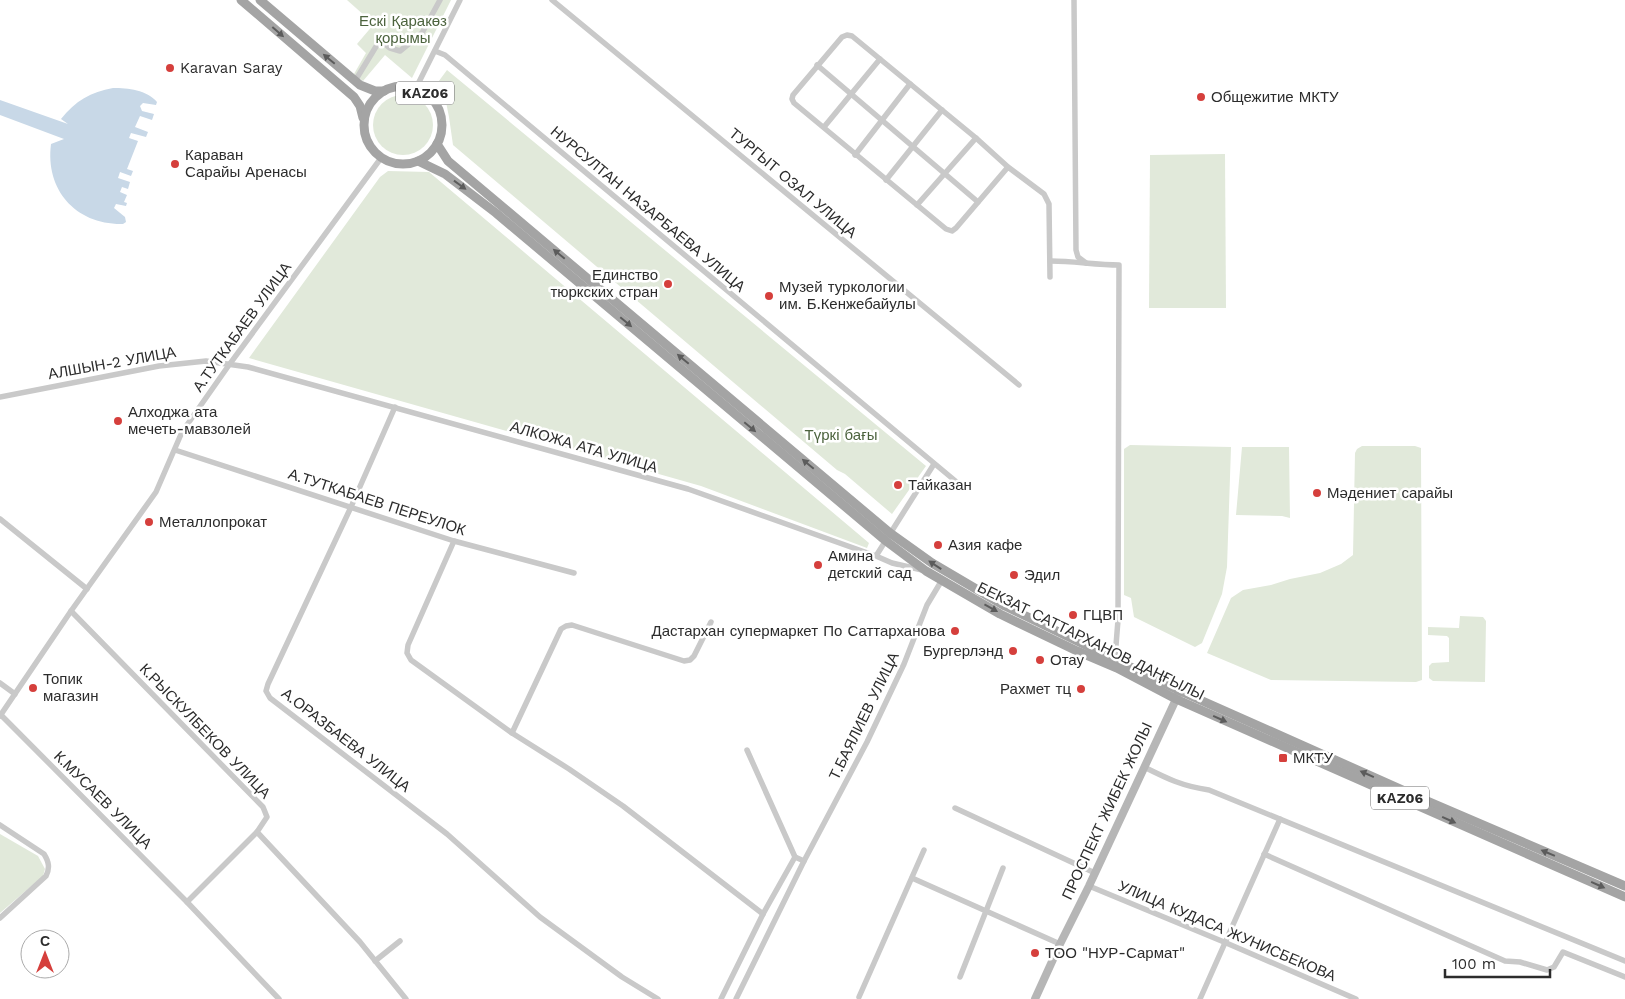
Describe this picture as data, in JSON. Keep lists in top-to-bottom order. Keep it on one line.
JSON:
{"streets":{"main road":["KАZ06","БЕКЗАТ САТТАРХАНОВ ДАҢҒЫЛЫ","ПРОСПЕКТ ЖИБЕК ЖОЛЫ"],"street":["ТУРГЫТ ОЗАЛ УЛИЦА","НУРСУЛТАН НАЗАРБАЕВА УЛИЦА","А.ТУТКАБАЕВ УЛИЦА","АЛШЫН-2 УЛИЦА","АЛКОЖА АТА УЛИЦА","А.ТУТКАБАЕВ ПЕРЕУЛОК","Т.БАЯЛИЕВ УЛИЦА","К.РЫСКУЛБЕКОВ УЛИЦА","А.ОРАЗБАЕВА УЛИЦА","К.МУСАЕВ УЛИЦА","УЛИЦА КУДАСА ЖУНИСБЕКОВА"]},"crossings":[["KАZ06","А.ТУТКАБАЕВ УЛИЦА"],["KАZ06","БЕКЗАТ САТТАРХАНОВ ДАҢҒЫЛЫ"],["А.ТУТКАБАЕВ УЛИЦА","АЛШЫН-2 УЛИЦА"],["А.ТУТКАБАЕВ УЛИЦА","АЛКОЖА АТА УЛИЦА"],["А.ТУТКАБАЕВ УЛИЦА","А.ТУТКАБАЕВ ПЕРЕУЛОК"],["А.ТУТКАБАЕВ УЛИЦА","БЕКЗАТ САТТАРХАНОВ ДАҢҒЫЛЫ"],["А.ТУТКАБАЕВ УЛИЦА","К.РЫСКУЛБЕКОВ УЛИЦА"],["А.ТУТКАБАЕВ УЛИЦА","К.МУСАЕВ УЛИЦА"],["АЛШЫН-2 УЛИЦА","АЛКОЖА АТА УЛИЦА"],["АЛКОЖА АТА УЛИЦА","БЕКЗАТ САТТАРХАНОВ ДАҢҒЫЛЫ"],["АЛКОЖА АТА УЛИЦА","А.ОРАЗБАЕВА УЛИЦА"],["А.ТУТКАБАЕВ ПЕРЕУЛОК","А.ОРАЗБАЕВА УЛИЦА"],["БЕКЗАТ САТТАРХАНОВ ДАҢҒЫЛЫ","Т.БАЯЛИЕВ УЛИЦА"],["БЕКЗАТ САТТАРХАНОВ ДАҢҒЫЛЫ","ПРОСПЕКТ ЖИБЕК ЖОЛЫ"],["ПРОСПЕКТ ЖИБЕК ЖОЛЫ","УЛИЦА КУДАСА ЖУНИСБЕКОВА"]],"parks":["Ескі Қаракөз қорымы","Түркі бағы"],"places":{"other":["Karavan Saray","Общежитие МКТУ","Караван Сарайы Аренасы","Единство тюркских стран","Музей туркологии им. Б.Кенжебайулы","Алходжа ата мечеть-мавзолей","Тайказан","Мәдениет сарайы","Металлопрокат","Азия кафе","Амина детский сад","Эдил","ГЦВП","Дастархан супермаркет По Саттарханова","Бургерлэнд","Отау","Топик магазин","Рахмет тц","ТОО \"НУР-Сармат\""],"transit":["МКТУ"]},"scale_bar":"100 m","north":"top"}
